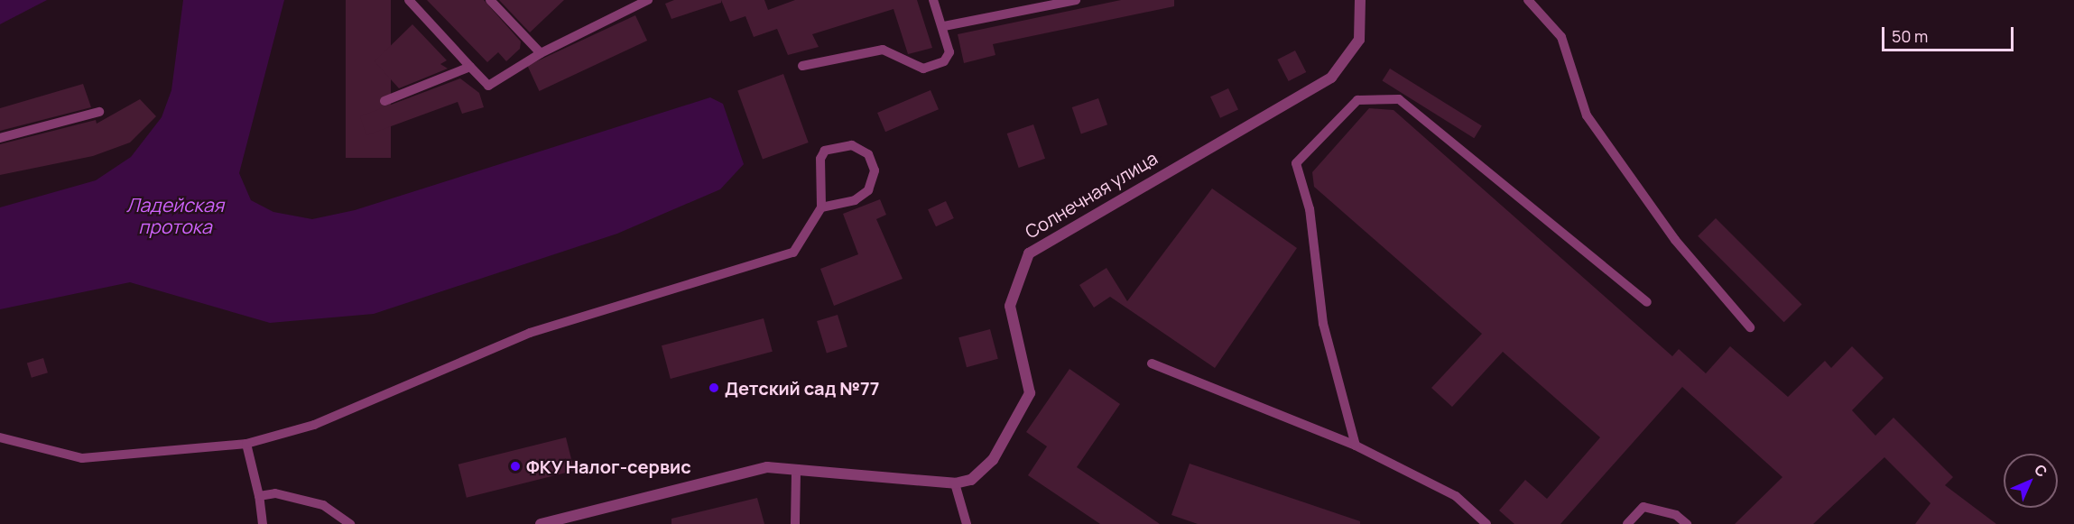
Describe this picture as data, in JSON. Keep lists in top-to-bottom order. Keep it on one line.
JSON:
{"streets":{"street":["Солнечная улица"]},"water":["Ладейская протока"],"places":["Детский сад №77","ФКУ Налог-сервис"],"scale_bar":"50 m","north":"top right"}
